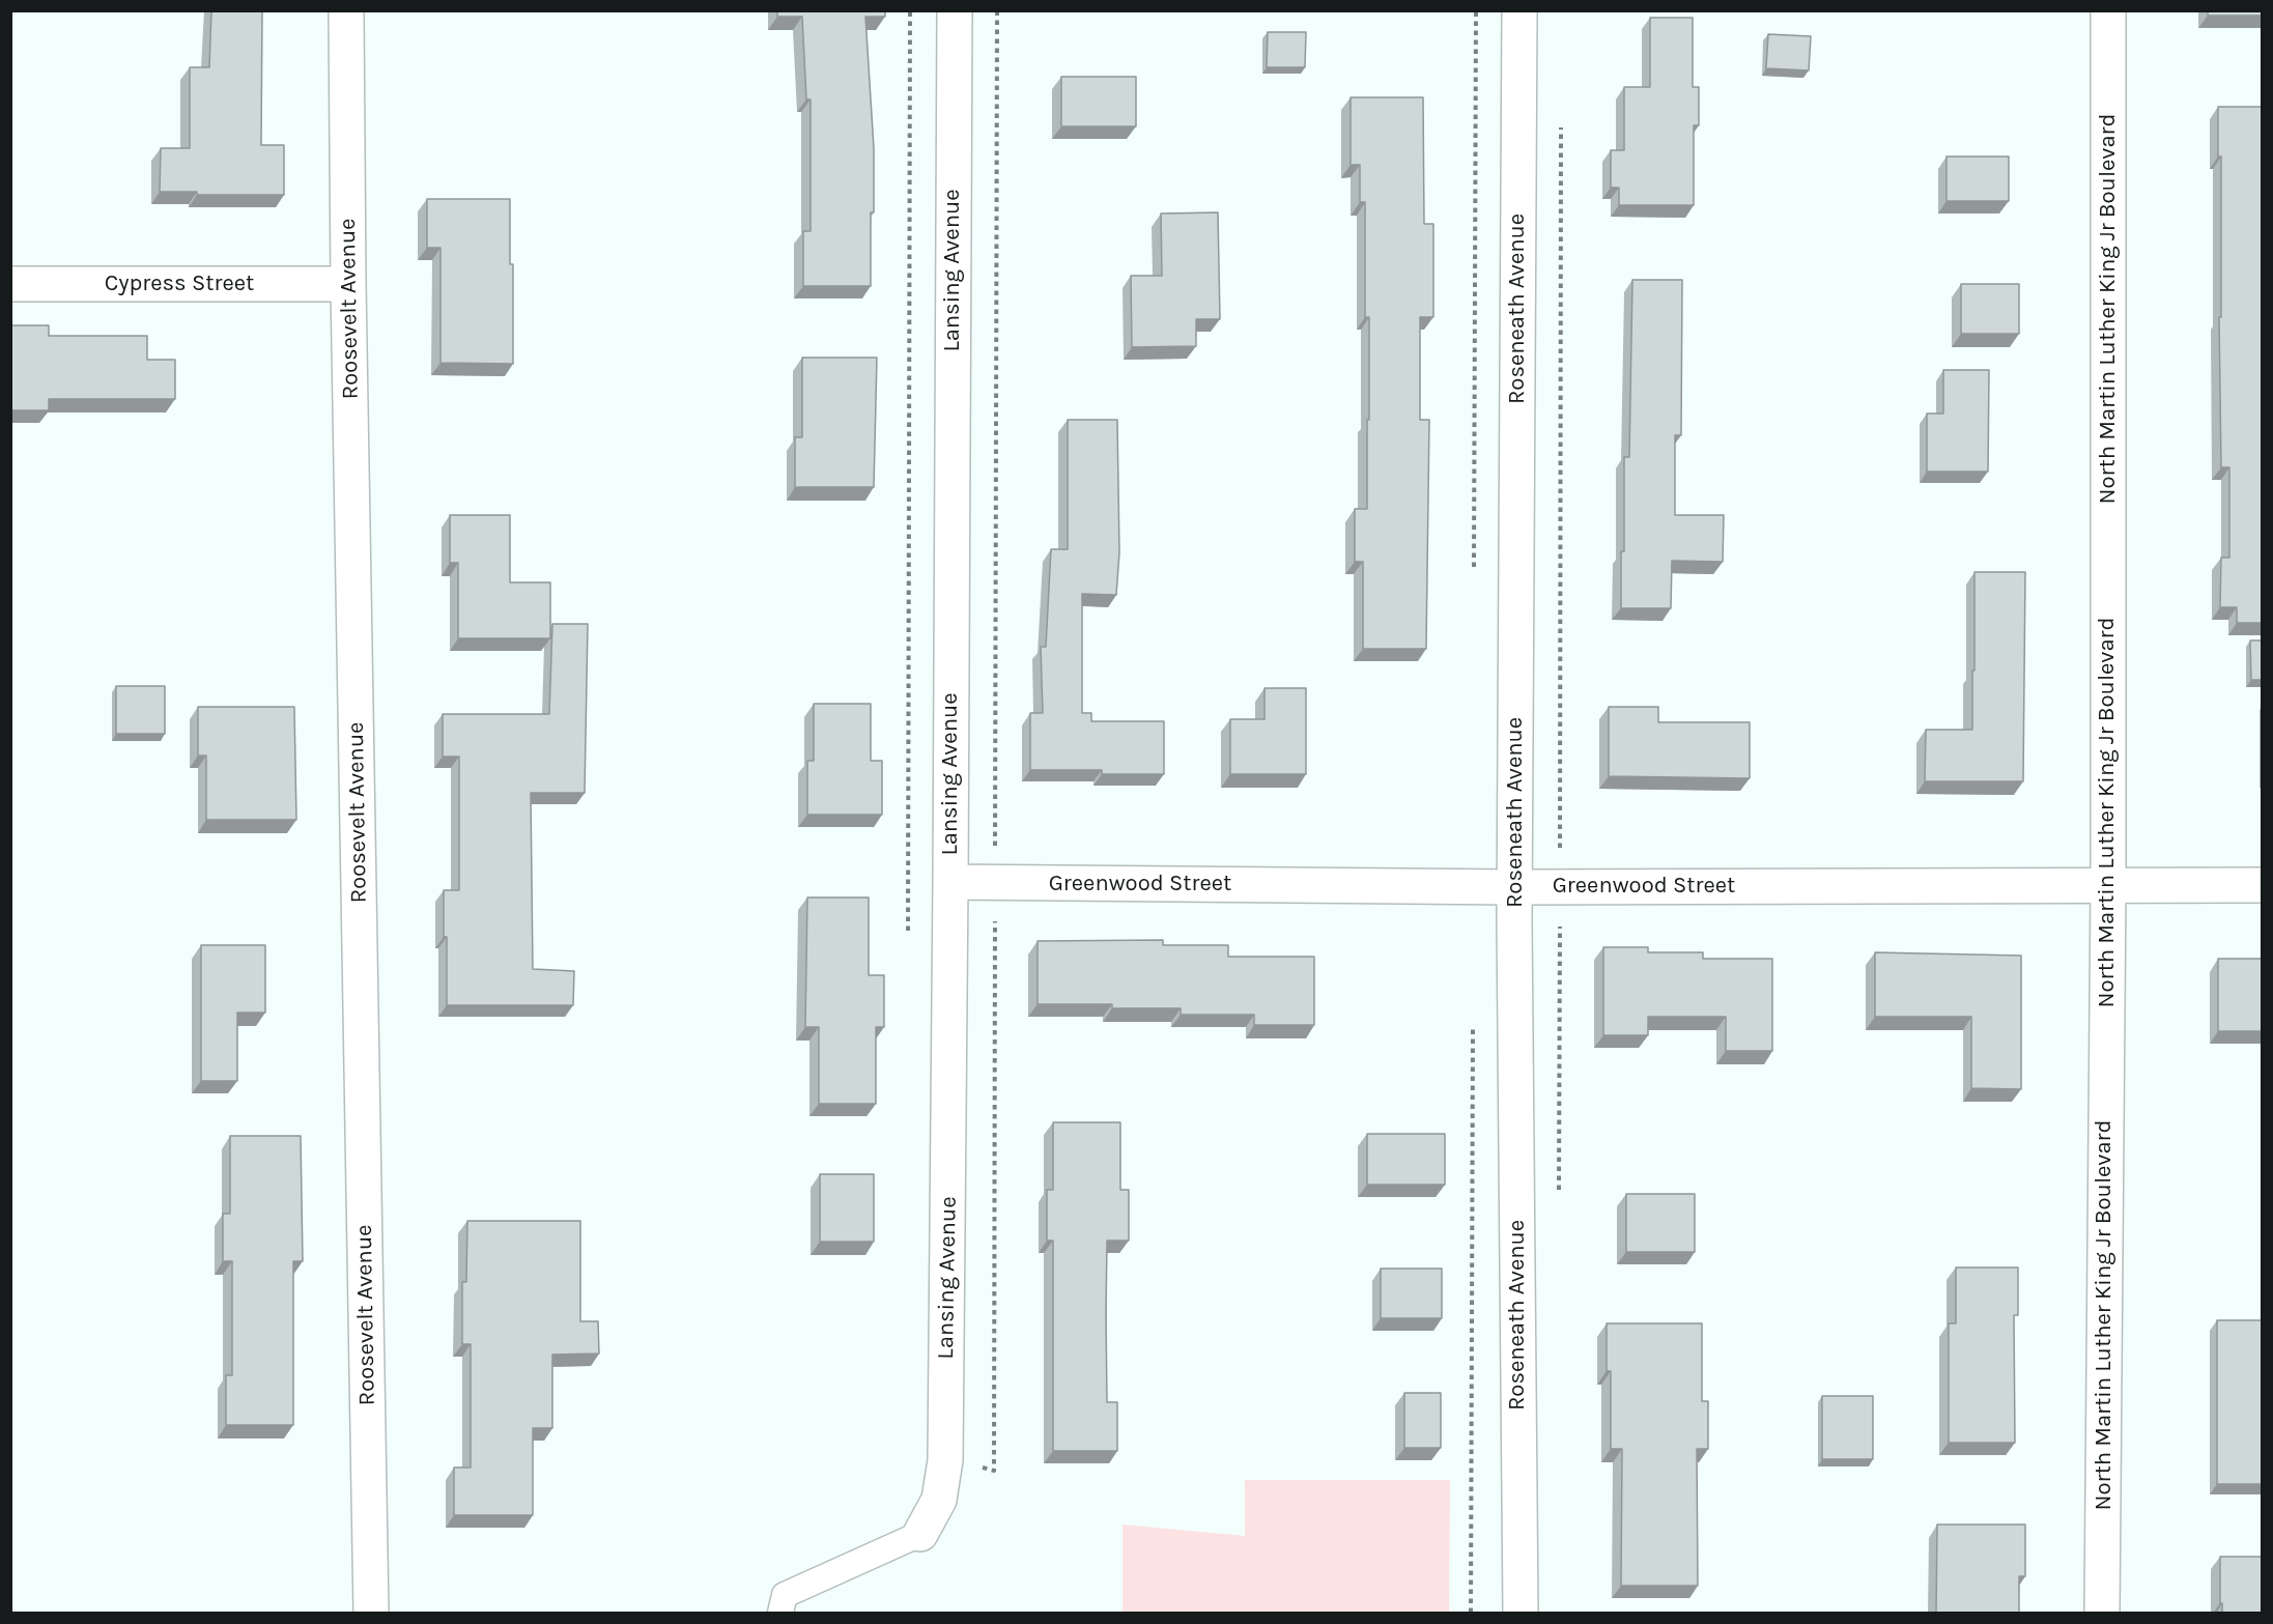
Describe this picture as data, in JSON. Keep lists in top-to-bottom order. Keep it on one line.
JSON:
{"streets":{"street":["Lansing Avenue","Cypress Street","Roosevelt Avenue","Roseneath Avenue","North Martin Luther King Jr Boulevard","Greenwood Street"]},"crossings":[["Lansing Avenue","Greenwood Street"],["Cypress Street","Roosevelt Avenue"],["Roseneath Avenue","Greenwood Street"],["North Martin Luther King Jr Boulevard","Greenwood Street"]]}
